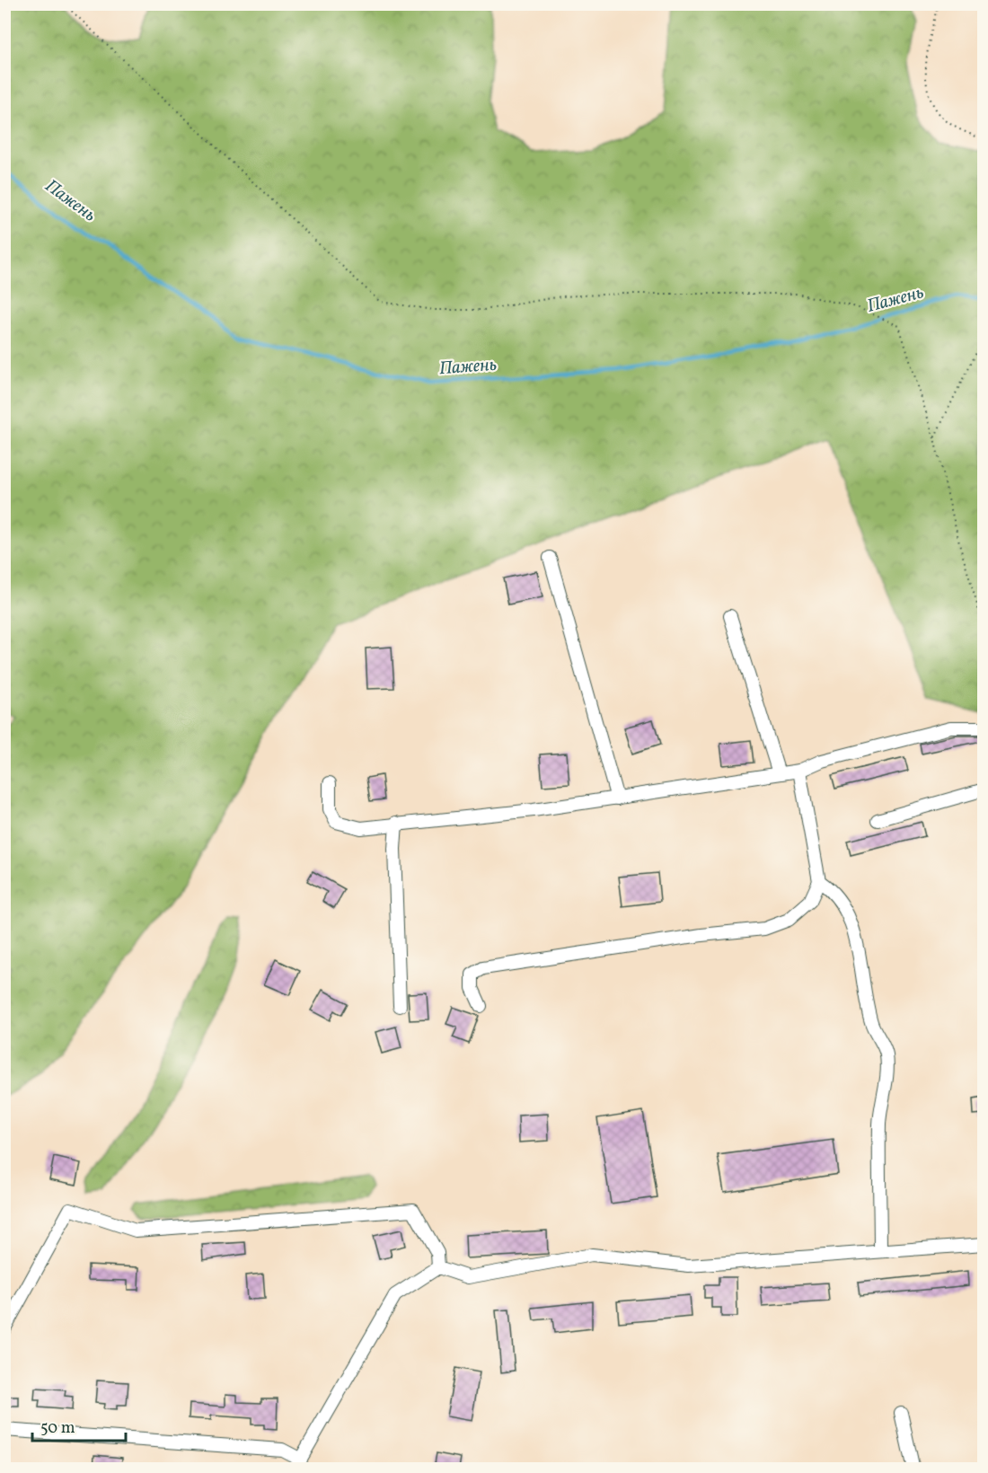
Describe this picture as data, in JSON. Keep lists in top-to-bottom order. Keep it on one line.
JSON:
{"water":["Пажень"],"scale_bar":"50 m"}
